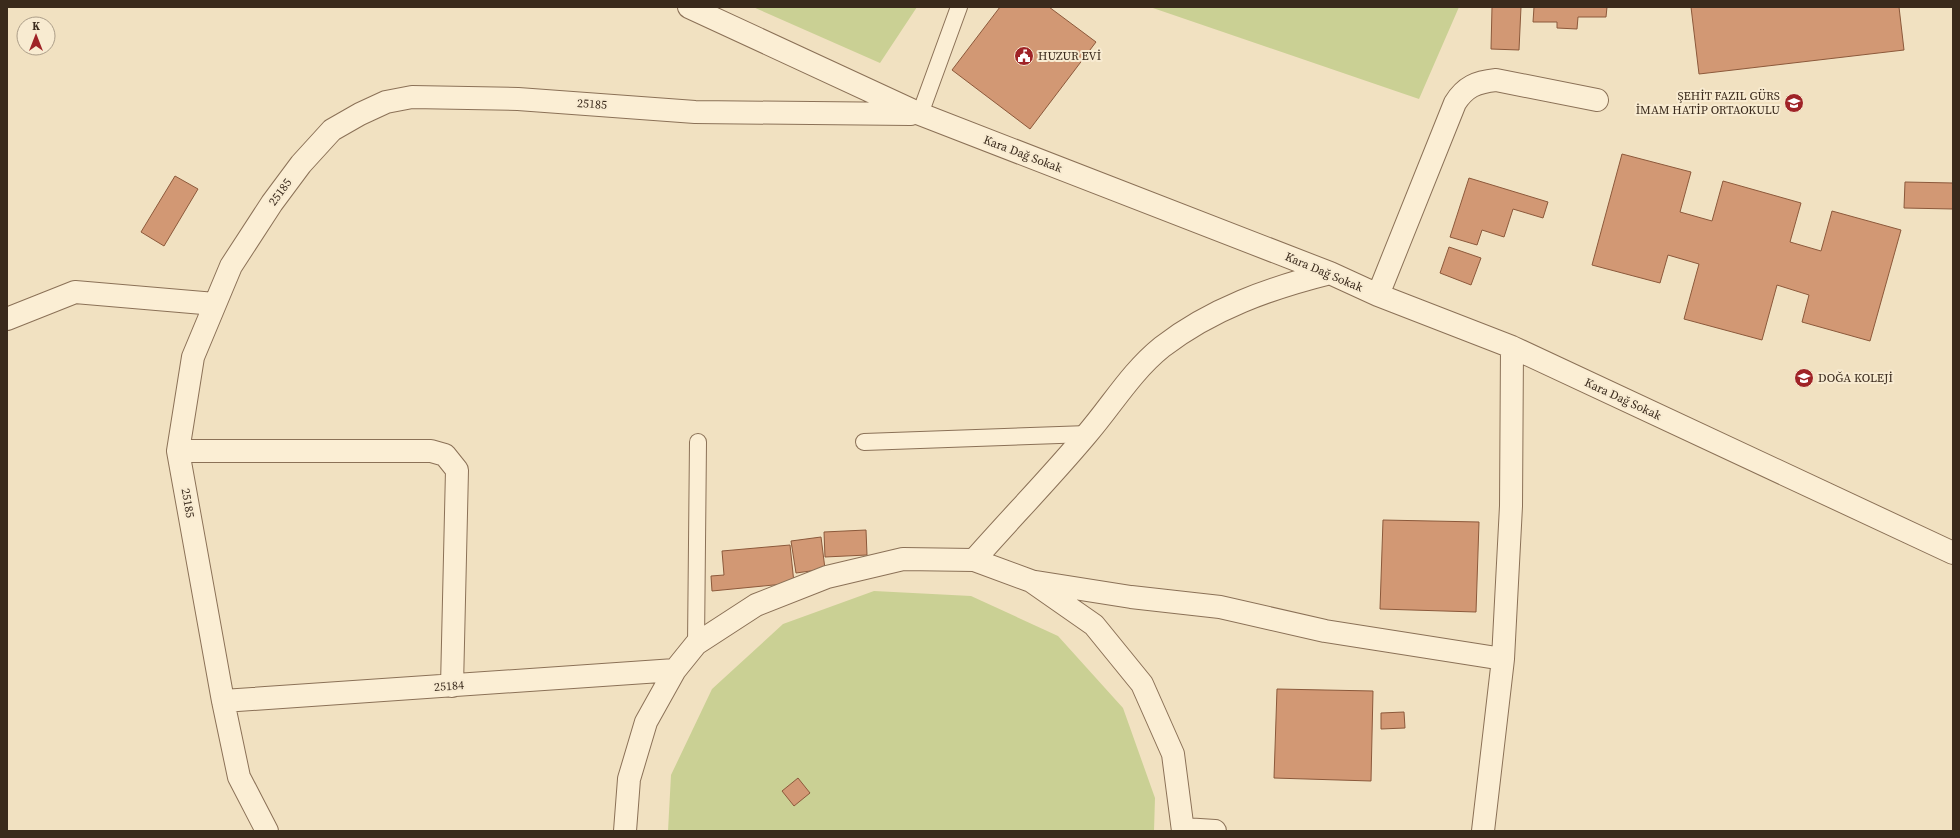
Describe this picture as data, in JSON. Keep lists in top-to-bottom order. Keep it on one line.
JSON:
{"streets":{"street":["25185","Kara Dağ Sokak","25184"]},"crossings":[["25185","Kara Dağ Sokak"],["25185","25184"]],"places":{"public building":["HUZUR EVİ"],"school or university":["ŞEHİT FAZIL GÜRS İMAM HATİP ORTAOKULU","DOĞA KOLEJİ"]},"north":"top"}
